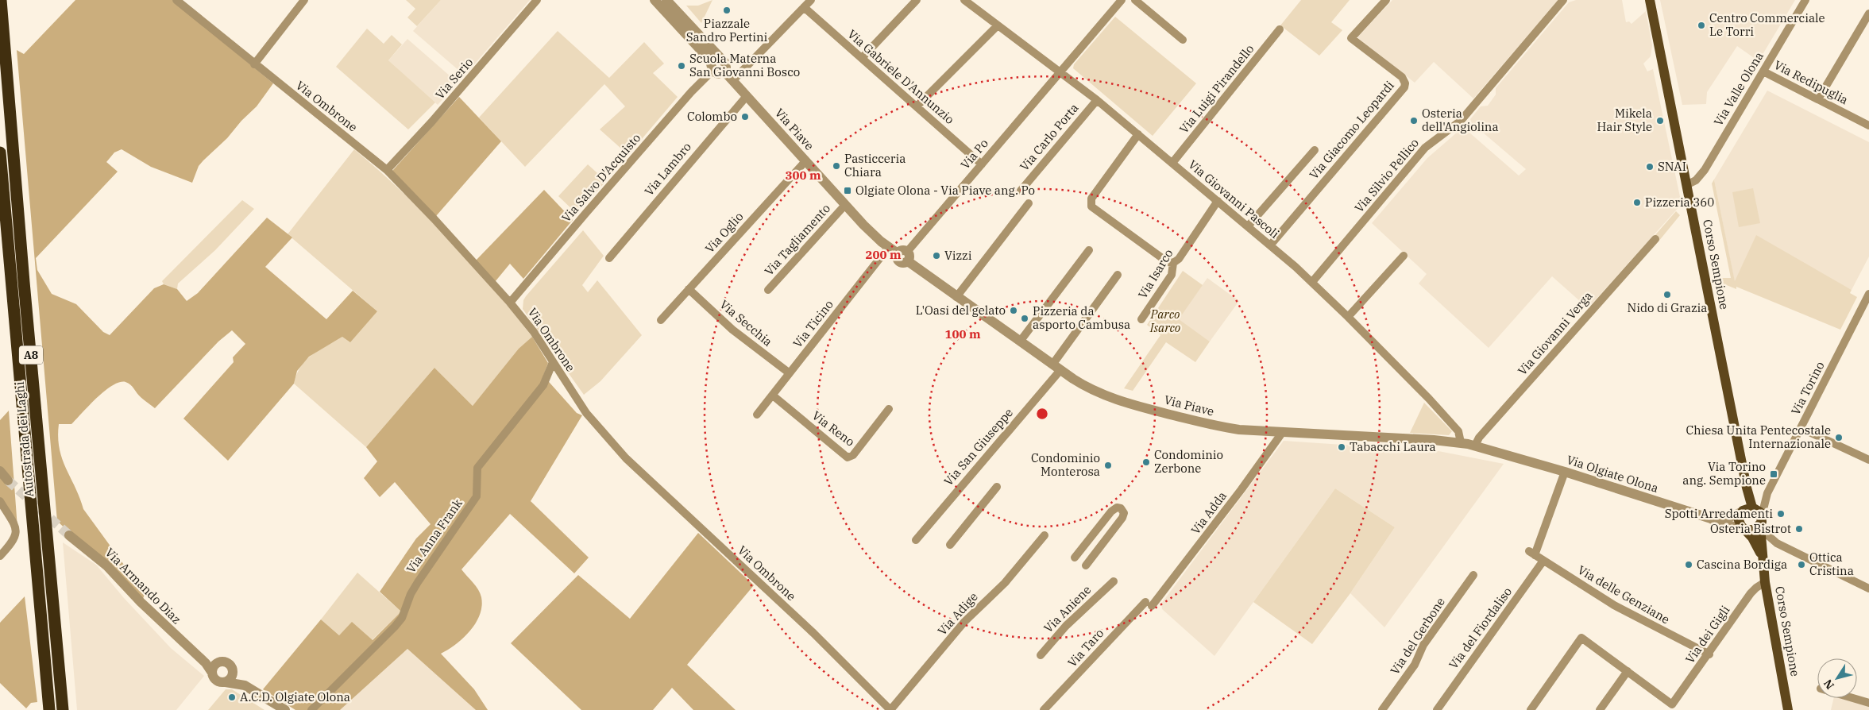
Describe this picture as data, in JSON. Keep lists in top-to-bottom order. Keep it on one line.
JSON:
{"streets":{"highway":["A8","Autostrada dei Laghi"],"main road":["Corso Sempione"],"street":["Via Gabriele D'Annunzio","Via Serio","Via Redipuglia","Via Luigi Pirandello","Via Valle Olona","Via Ombrone","Via Piave","Via Giacomo Leopardi","Via Carlo Porta","Via Po","Via Lambro","Via Silvio Pellico","Via Salvo D'Acquisto","Via Giovanni Pascoli","Via Oglio","Via Tagliamento","Via Isarco","Via Secchia","Via Ticino","Via Giovanni Verga","Via Torino","Via Reno","Via San Giuseppe","Via Olgiate Olona","Via Adda","Via Anna Frank","Via Armando Diaz","Via delle Genziane","Via Aniene","Via Adige","Via del Fiordaliso","Via dei Gigli","Via del Gerbone","Via Taro"]},"crossings":[["Via Gabriele D'Annunzio","Via Po"],["Via Serio","Via Ombrone"],["Via Redipuglia","Via Valle Olona"],["Via Luigi Pirandello","Via Giovanni Pascoli"],["Via Valle Olona","Corso Sempione"],["Via Ombrone","Via Salvo D'Acquisto"],["Via Ombrone","Via Anna Frank"],["Via Ombrone","Via Adige"],["Via Piave","Via Po"],["Via Piave","Via Lambro"],["Via Piave","Via Salvo D'Acquisto"],["Via Piave","Via Giovanni Pascoli"],["Via Piave","Via Oglio"],["Via Piave","Via Tagliamento"],["Via Piave","Via Ticino"],["Via Piave","Via Giovanni Verga"],["Via Piave","Via San Giuseppe"],["Via Piave","Via Olgiate Olona"],["Via Piave","Via Adda"],["Via Giacomo Leopardi","Via Giovanni Pascoli"],["Via Carlo Porta","Via Giovanni Pascoli"],["Via Po","Via Giovanni Pascoli"],["Via Silvio Pellico","Via Giovanni Pascoli"],["Via Giovanni Pascoli","Via Isarco"],["Via Oglio","Via Secchia"],["Corso Sempione","Via Torino"],["Corso Sempione","Via Olgiate Olona"],["Corso Sempione","Via dei Gigli"],["Via Secchia","Via Ticino"],["Via Ticino","Via Reno"],["Via Torino","Via Olgiate Olona"],["Via Olgiate Olona","Via delle Genziane"],["Via Adda","Via Taro"],["Via delle Genziane","Via del Fiordaliso"],["Via delle Genziane","Via dei Gigli"]],"parks":["Parco Isarco"],"places":{"other":["Piazzale Sandro Pertini","Centro Commerciale Le Torri","Scuola Materna San Giovanni Bosco","Colombo","Osteria dell'Angiolina","Mikela Hair Style","Pasticceria Chiara","SNAI","Pizzeria 360","Vizzi","Nido di Grazia","L'Oasi del gelato","Pizzeria da asporto Cambusa","Chiesa Unita Pentecostale Internazionale","Tabacchi Laura","Condominio Zerbone","Condominio Monterosa","Spotti Arredamenti","Osteria Bistrot","Cascina Bordiga","Ottica Cristina","A.C.D. Olgiate Olona"],"transit":["Olgiate Olona - Via Piave ang. Po","Via Torino ang. Sempione"]},"north":"bottom left","rings":["300 m","200 m","100 m"]}
